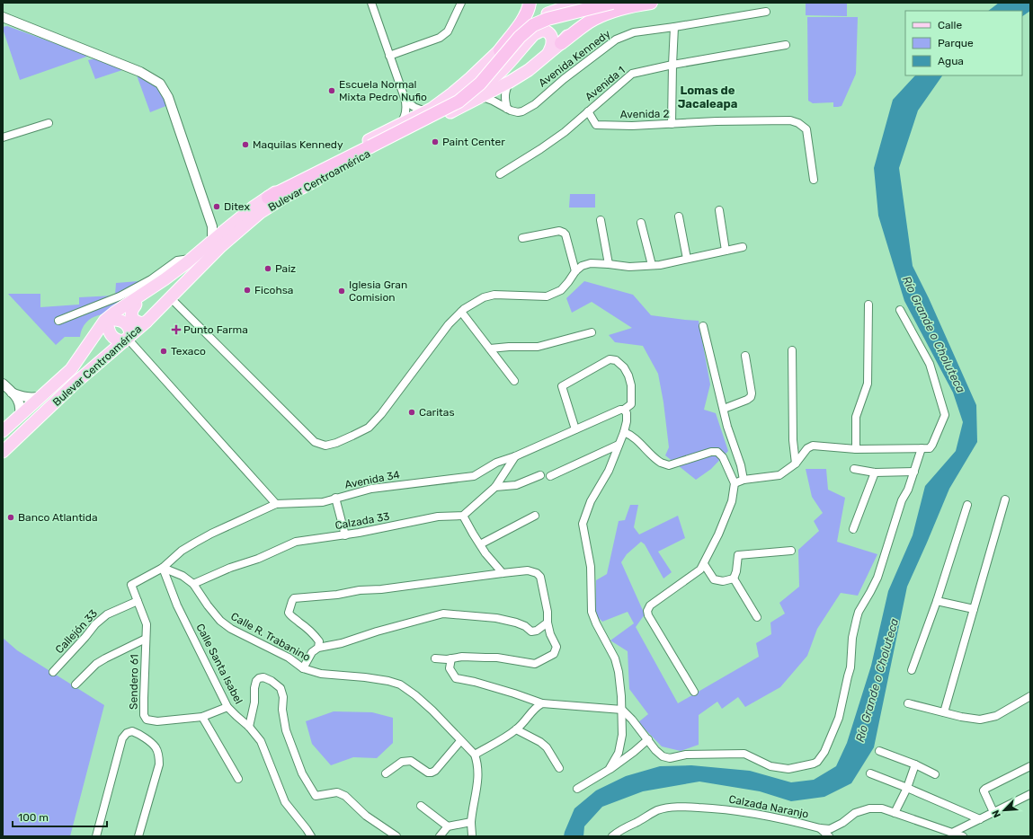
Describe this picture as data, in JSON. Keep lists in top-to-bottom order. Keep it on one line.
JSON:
{"streets":{"main road":["Bulevar Centroamérica"],"street":["Avenida Kennedy","Avenida 1","Avenida 2","Avenida 34","Calzada 33","Callejón 33","Calle R. Trabanino","Calle Santa Isabel","Sendero 61","Calzada Naranjo"]},"crossings":[["Avenida Kennedy","Bulevar Centroamérica"],["Avenida 1","Avenida 2"],["Avenida 34","Calle R. Trabanino"],["Avenida 34","Calle Santa Isabel"],["Avenida 34","Sendero 61"],["Calzada 33","Calle R. Trabanino"],["Callejón 33","Sendero 61"],["Calle R. Trabanino","Calle Santa Isabel"],["Calle Santa Isabel","Sendero 61"]],"districts":["Lomas de Jacaleapa"],"water":["Río Grande o Choluteca"],"places":{"other":["Escuela Normal Mixta Pedro Nufio","Paint Center","Maquilas Kennedy","Ditex","Paiz","Ficohsa","Iglesia Gran Comision","Texaco","Caritas","Banco Atlantida"],"health":["Punto Farma"]},"legend":["Calle","Parque","Agua"],"scale_bar":"100 m","north":"bottom left"}
